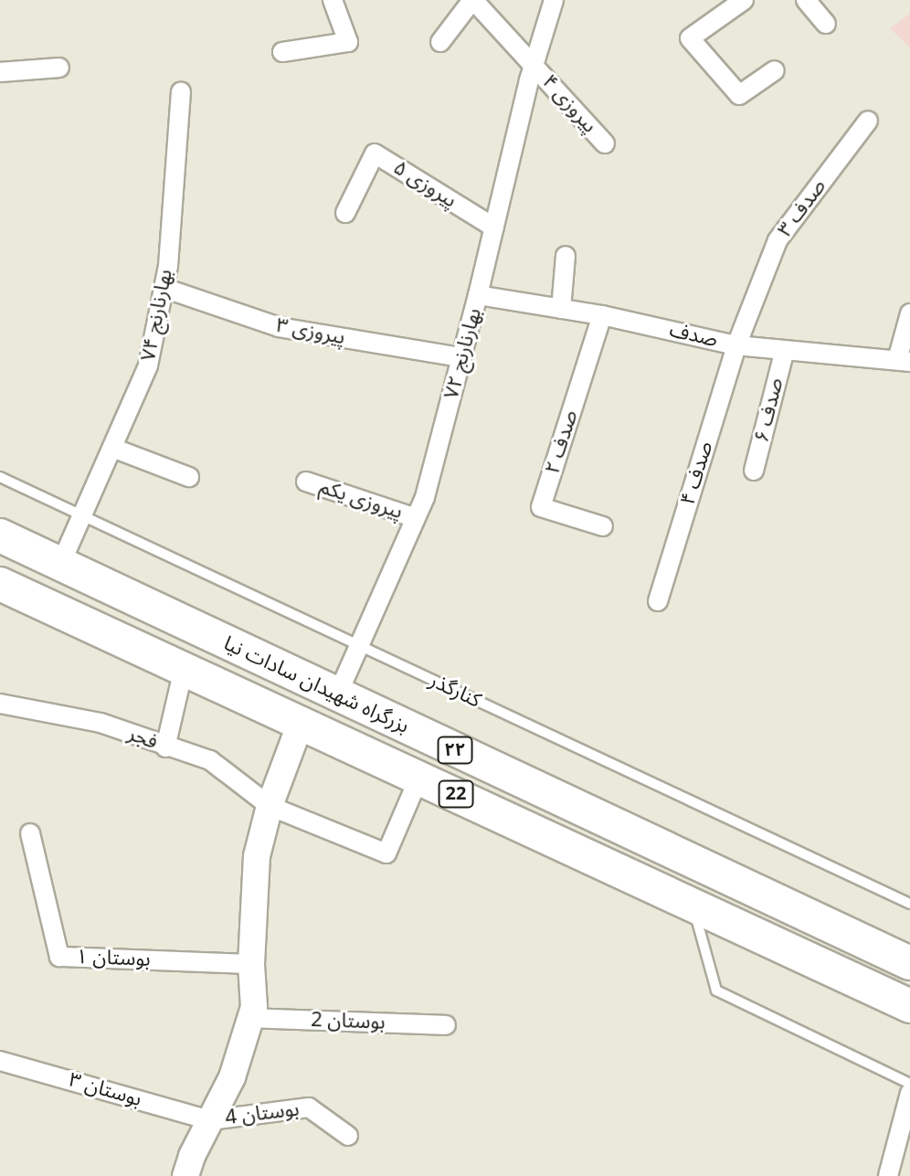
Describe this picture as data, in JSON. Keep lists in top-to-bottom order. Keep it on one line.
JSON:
{"streets":{"highway":["بزرگراه شهیدان سادات نیا","۲۲","22"],"street":["پیروزی ۴","پیروزی ۵","صدف ۳","بهارنارنج ۷۴","پیروزی ۳","صدف","بهارنارنج ۷۲","صدف ۶","صدف ۲","صدف ۴","پیروزی یکم","فجر","بوستان ۱","بوستان 2","بوستان ۳","بوستان 4"],"lane":["کنارگذر"]},"crossings":[["پیروزی ۴","بهارنارنج ۷۲"],["پیروزی ۵","بهارنارنج ۷۲"],["صدف ۳","صدف"],["صدف ۳","صدف ۴"],["بهارنارنج ۷۴","پیروزی ۳"],["بهارنارنج ۷۴","بزرگراه شهیدان سادات نیا"],["بهارنارنج ۷۴","کنارگذر"],["پیروزی ۳","بهارنارنج ۷۲"],["صدف","بهارنارنج ۷۲"],["صدف","صدف ۶"],["صدف","صدف ۲"],["صدف","صدف ۴"],["بهارنارنج ۷۲","پیروزی یکم"],["بهارنارنج ۷۲","بزرگراه شهیدان سادات نیا"],["بهارنارنج ۷۲","کنارگذر"],["بزرگراه شهیدان سادات نیا","فجر"],["بوستان ۳","بوستان 4"]]}
